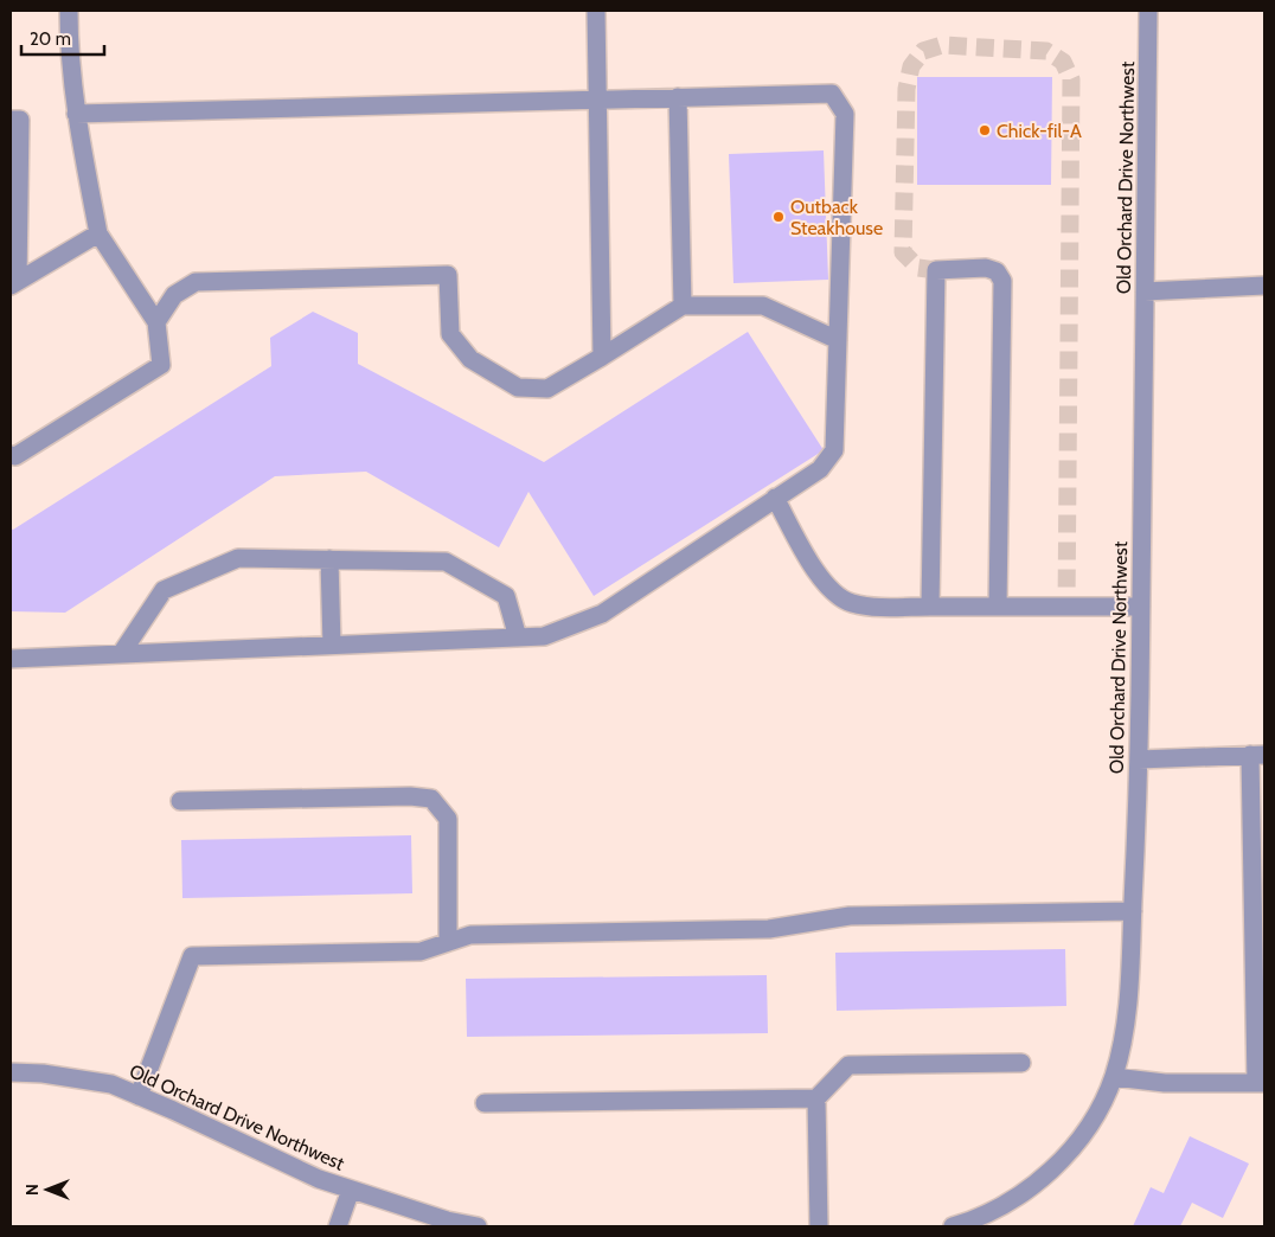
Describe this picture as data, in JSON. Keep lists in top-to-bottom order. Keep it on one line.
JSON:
{"streets":{"street":["Old Orchard Drive Northwest"]},"places":["Chick-fil-A","Outback Steakhouse"],"scale_bar":"20 m","north":"left"}
